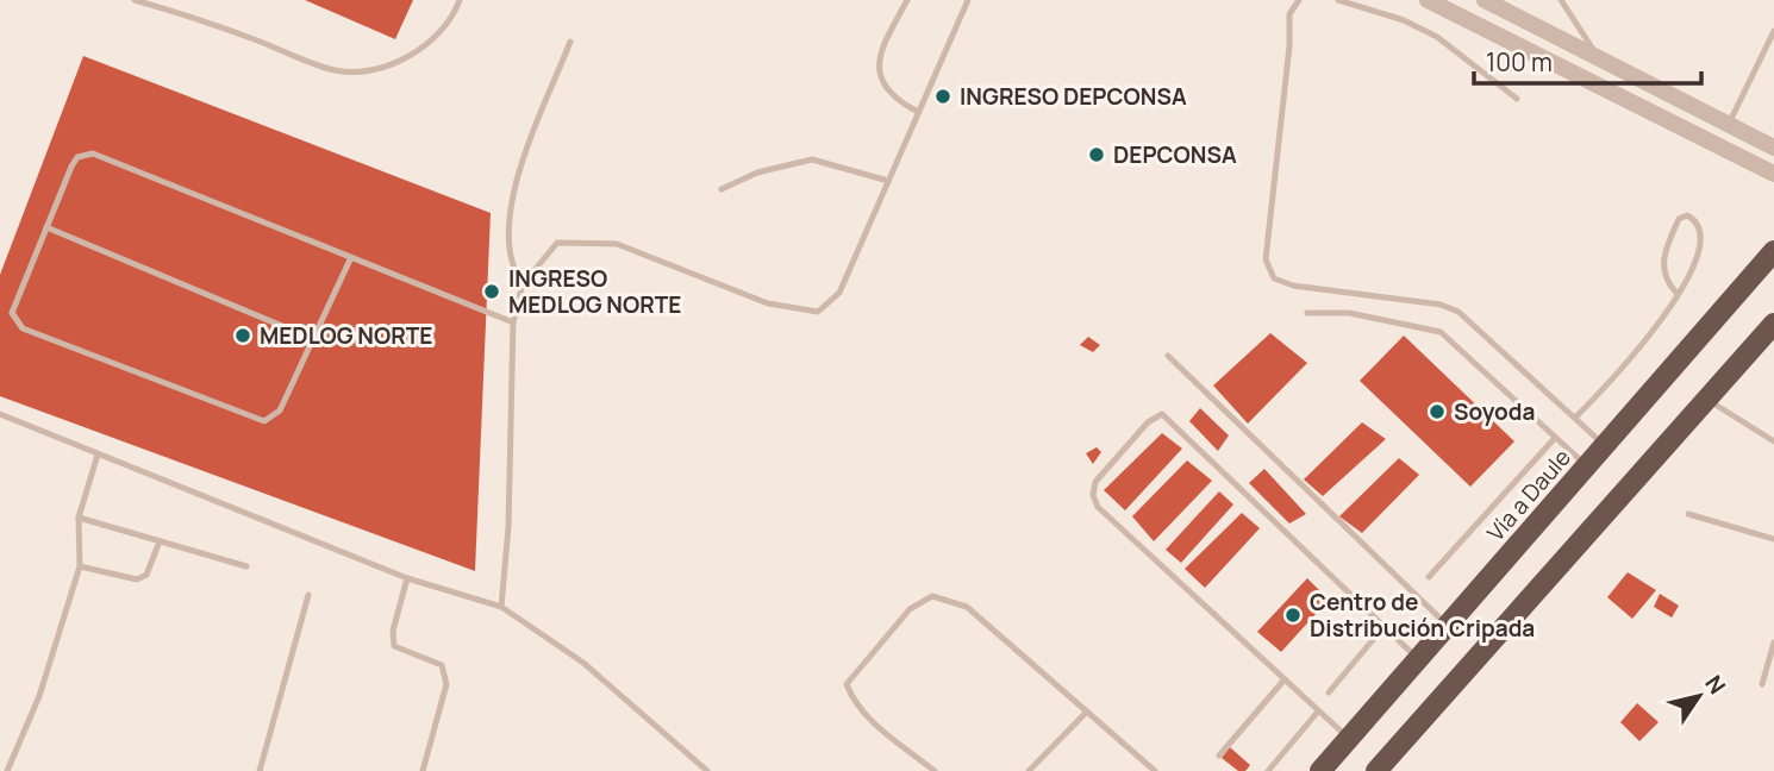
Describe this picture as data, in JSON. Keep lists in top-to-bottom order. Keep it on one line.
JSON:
{"streets":{"highway":["Vía a Daule"]},"places":["INGRESO DEPCONSA","DEPCONSA","INGRESO MEDLOG NORTE","MEDLOG NORTE","Soyoda","Centro de Distribución Cripada"],"scale_bar":"100 m","north":"top right"}
